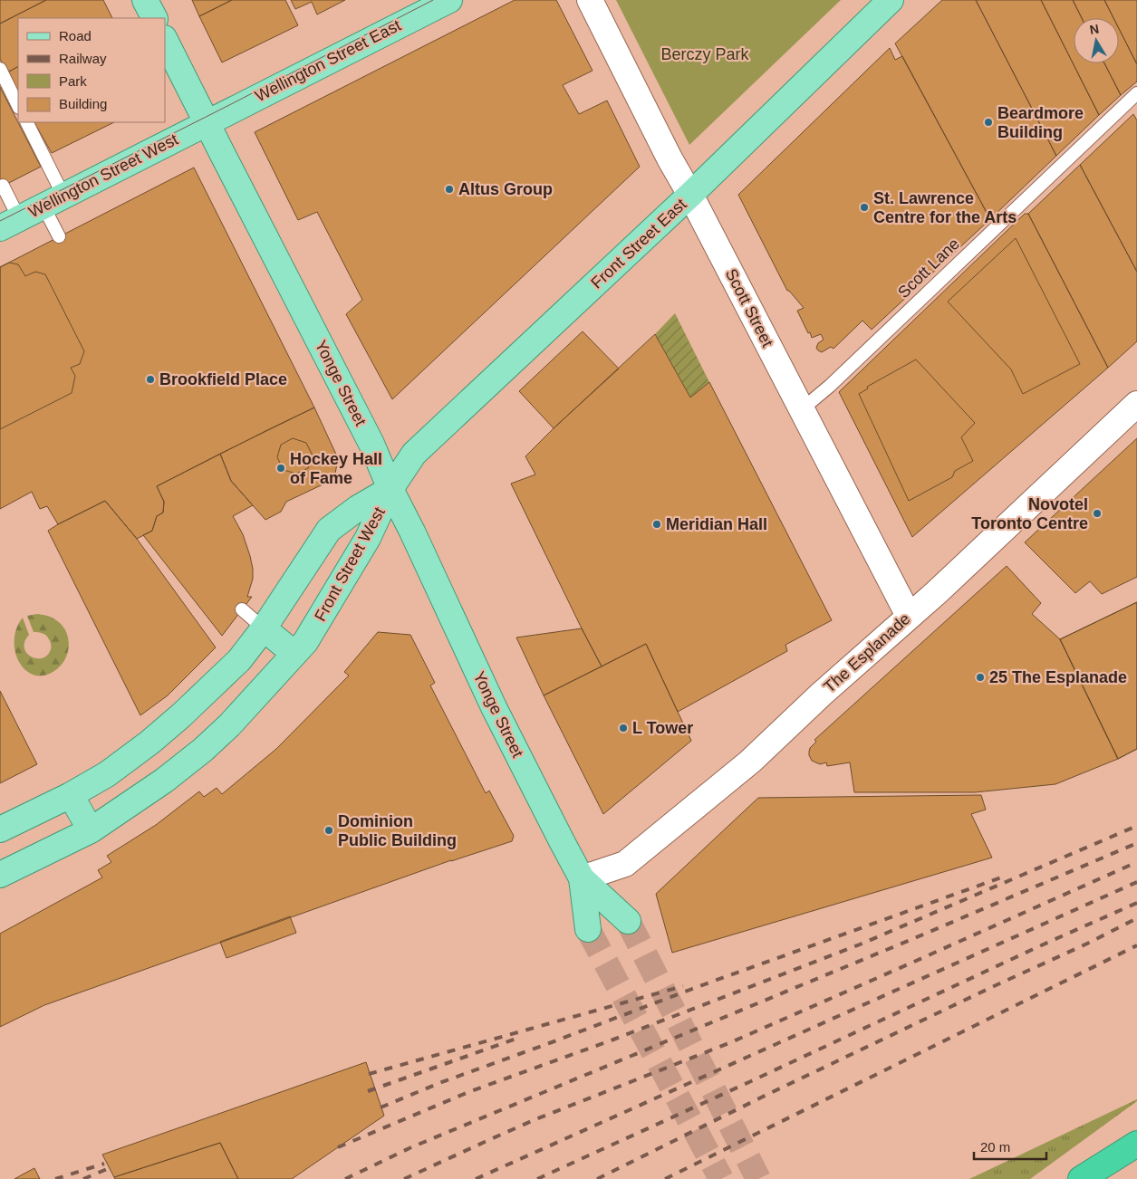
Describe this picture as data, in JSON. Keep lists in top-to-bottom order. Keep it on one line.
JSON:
{"streets":{"main road":["Wellington Street East","Wellington Street West","Front Street East","Yonge Street","Front Street West"],"street":["Scott Street","The Esplanade"],"lane":["Scott Lane"]},"crossings":[["Wellington Street East","Wellington Street West"],["Wellington Street East","Yonge Street"],["Wellington Street West","Yonge Street"],["Front Street East","Scott Street"],["Front Street East","Yonge Street"],["Front Street East","Front Street West"],["Scott Lane","Scott Street"],["Scott Street","The Esplanade"],["Yonge Street","Front Street West"],["Yonge Street","The Esplanade"]],"parks":["Berczy Park"],"places":["Beardmore Building","Altus Group","St. Lawrence Centre for the Arts","Brookfield Place","Hockey Hall of Fame","Novotel Toronto Centre","Meridian Hall","25 The Esplanade","L Tower","Dominion Public Building"],"legend":["Road","Railway","Park","Building"],"scale_bar":"20 m","north":"top"}
